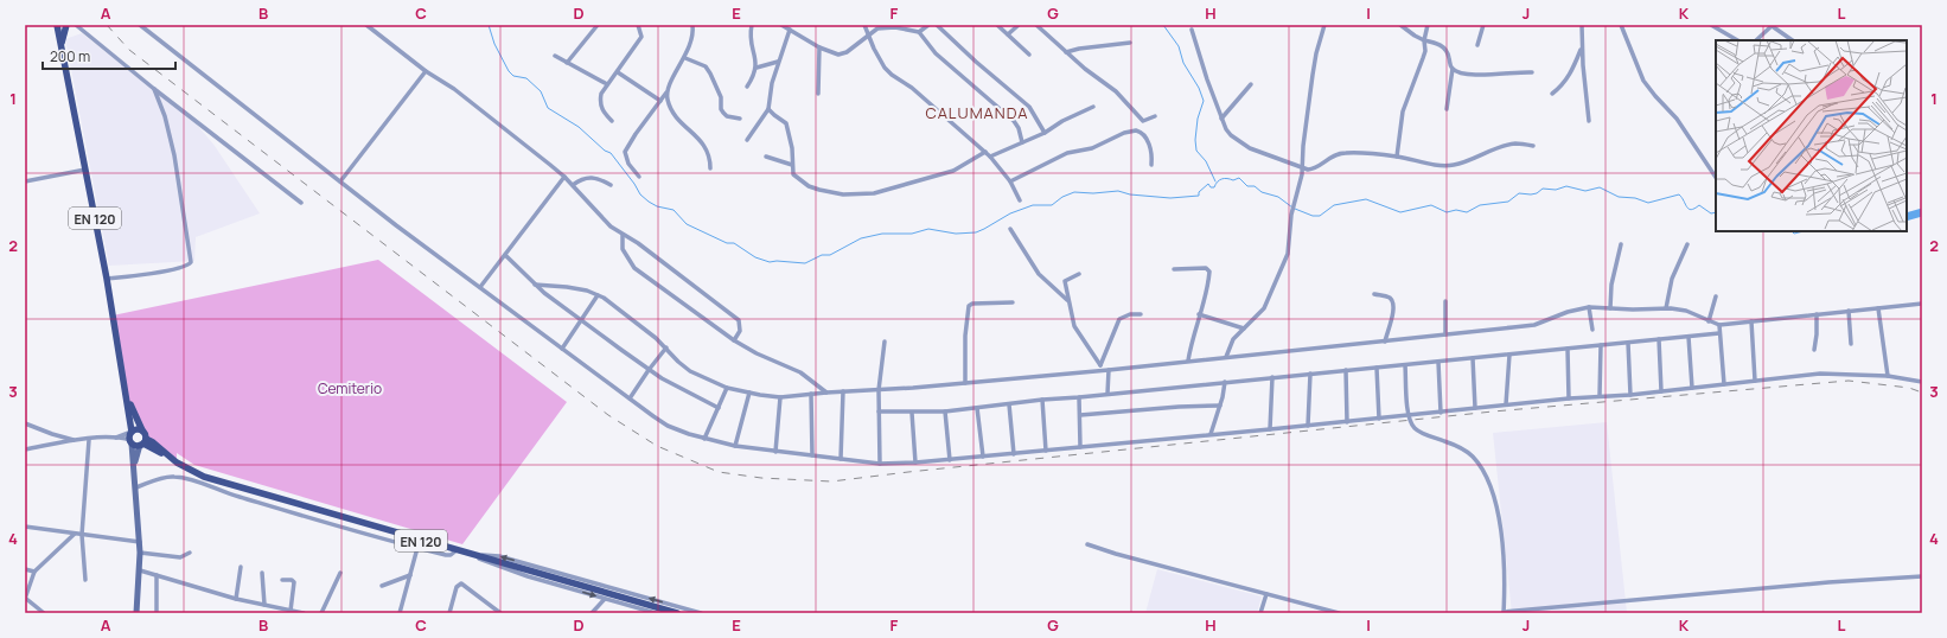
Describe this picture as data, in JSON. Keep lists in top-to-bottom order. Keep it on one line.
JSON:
{"streets":{"main road":["EN 120"]},"districts":["CALUMANDA"],"parks":["Cemiterio"],"scale_bar":"200 m","grid":{"columns":["A","B","C","D","E","F","G","H","I","J","K","L"],"rows":["1","2","3","4"]}}
